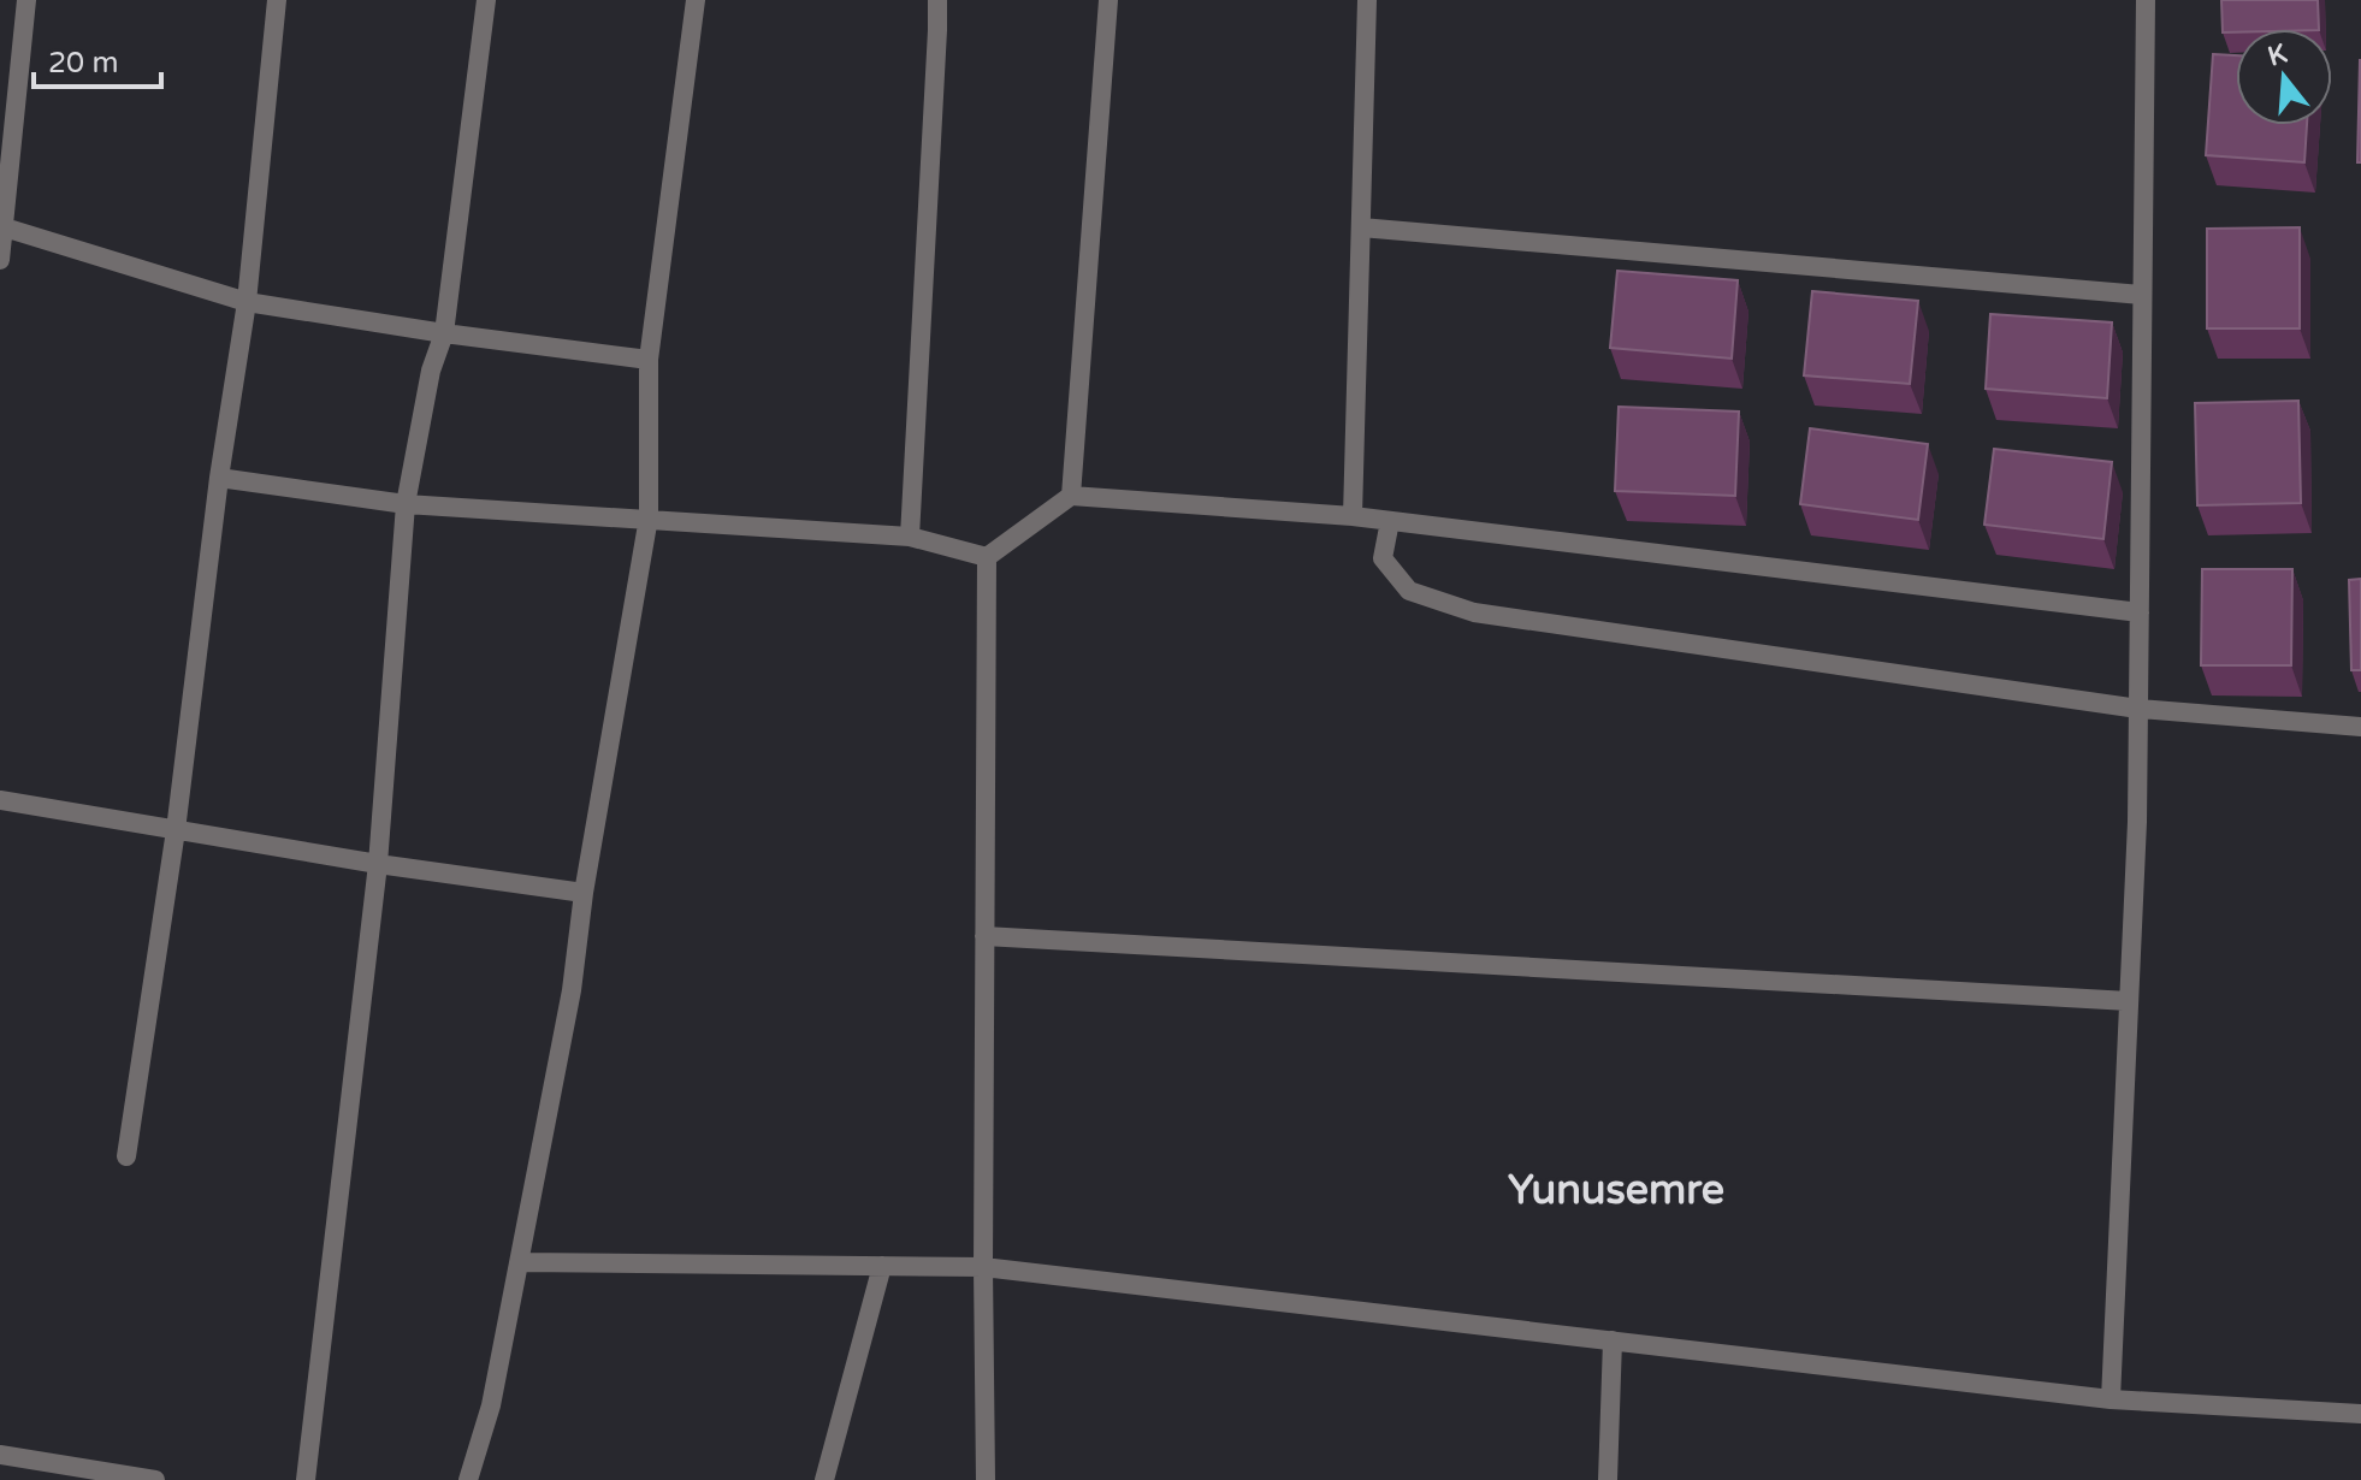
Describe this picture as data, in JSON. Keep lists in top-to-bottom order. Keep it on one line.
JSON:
{"districts":["Yunusemre"],"scale_bar":"20 m","north":"top"}
